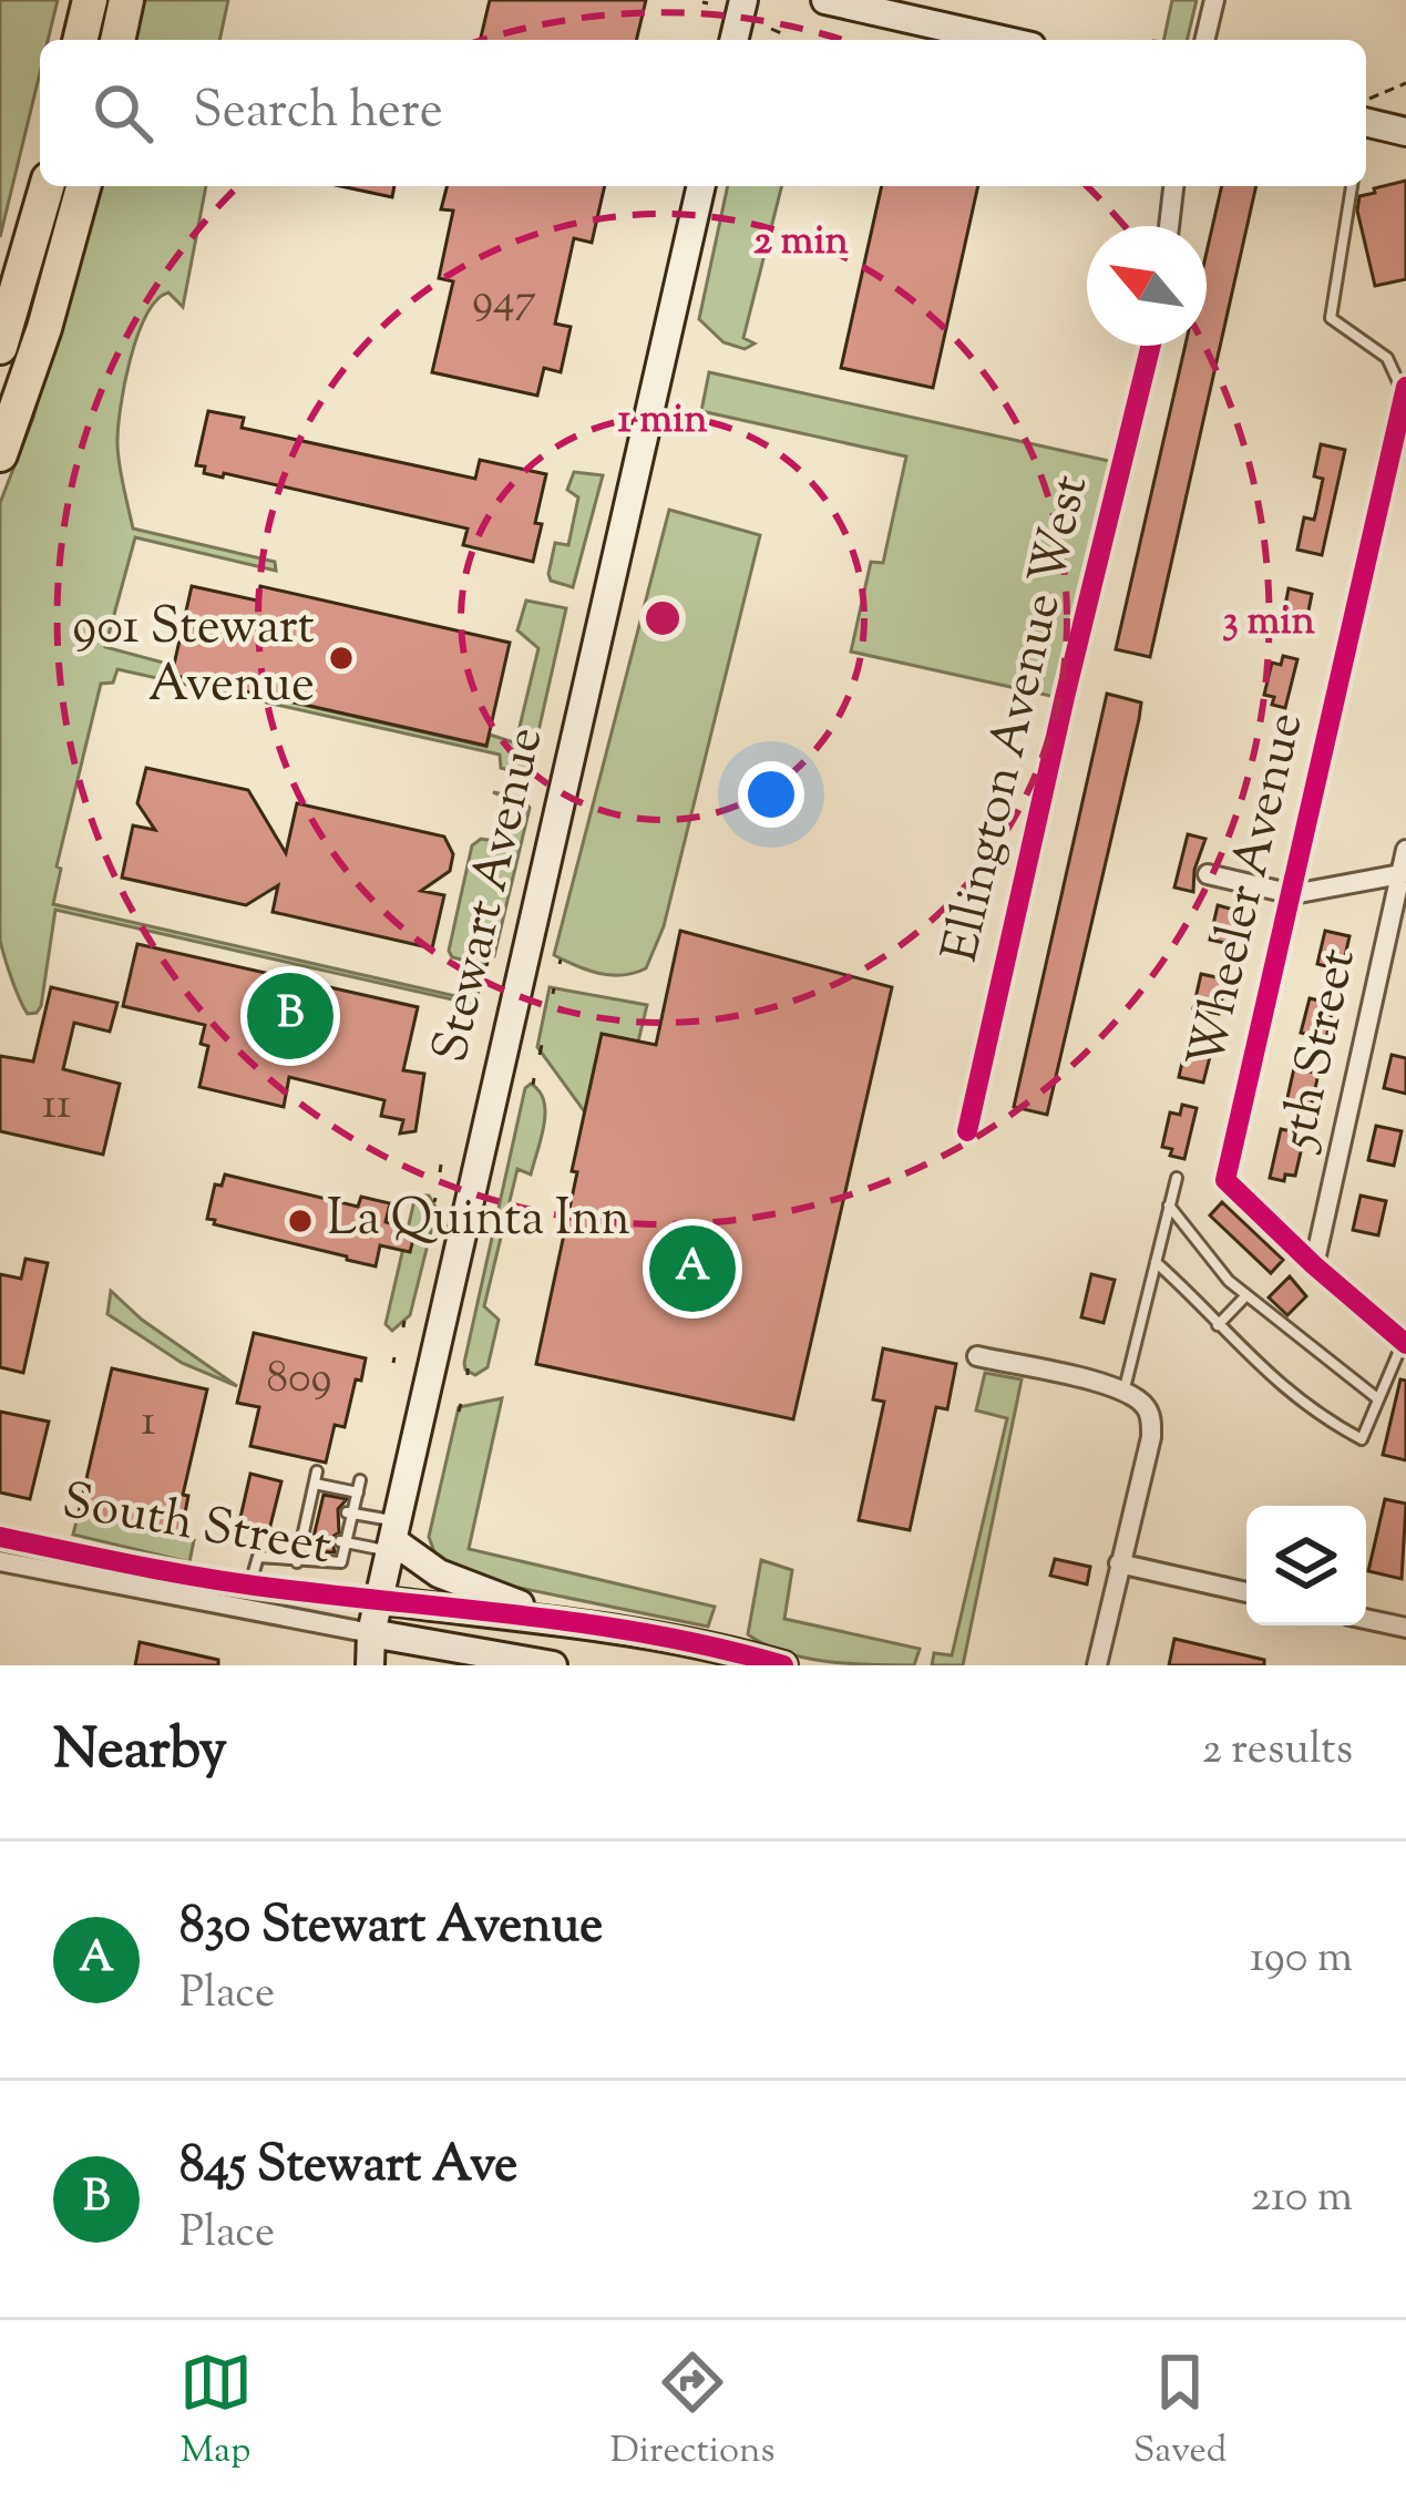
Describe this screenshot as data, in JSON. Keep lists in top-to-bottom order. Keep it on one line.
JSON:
{"streets":{"main road":["Stewart Avenue"],"street":["Ellington Avenue West","Wheeler Avenue","5th Street","South Street"]},"crossings":[["Wheeler Avenue","5th Street"],["Stewart Avenue","South Street"]],"places":["901 Stewart Avenue","La Quinta Inn"],"house_numbers":["947","11","809","1"],"north":"top left","page":{"search":"Search here","pins":["B","A"],"heading":["Nearby","2 results"],"list":[{"mark":"A","name":"830 Stewart Avenue","note":"Place","value":"190 m"},{"mark":"B","name":"845 Stewart Ave","note":"Place","value":"210 m"}],"nav":["Map","Directions","Saved"]},"rings":["2 min","1 min","3 min"]}
